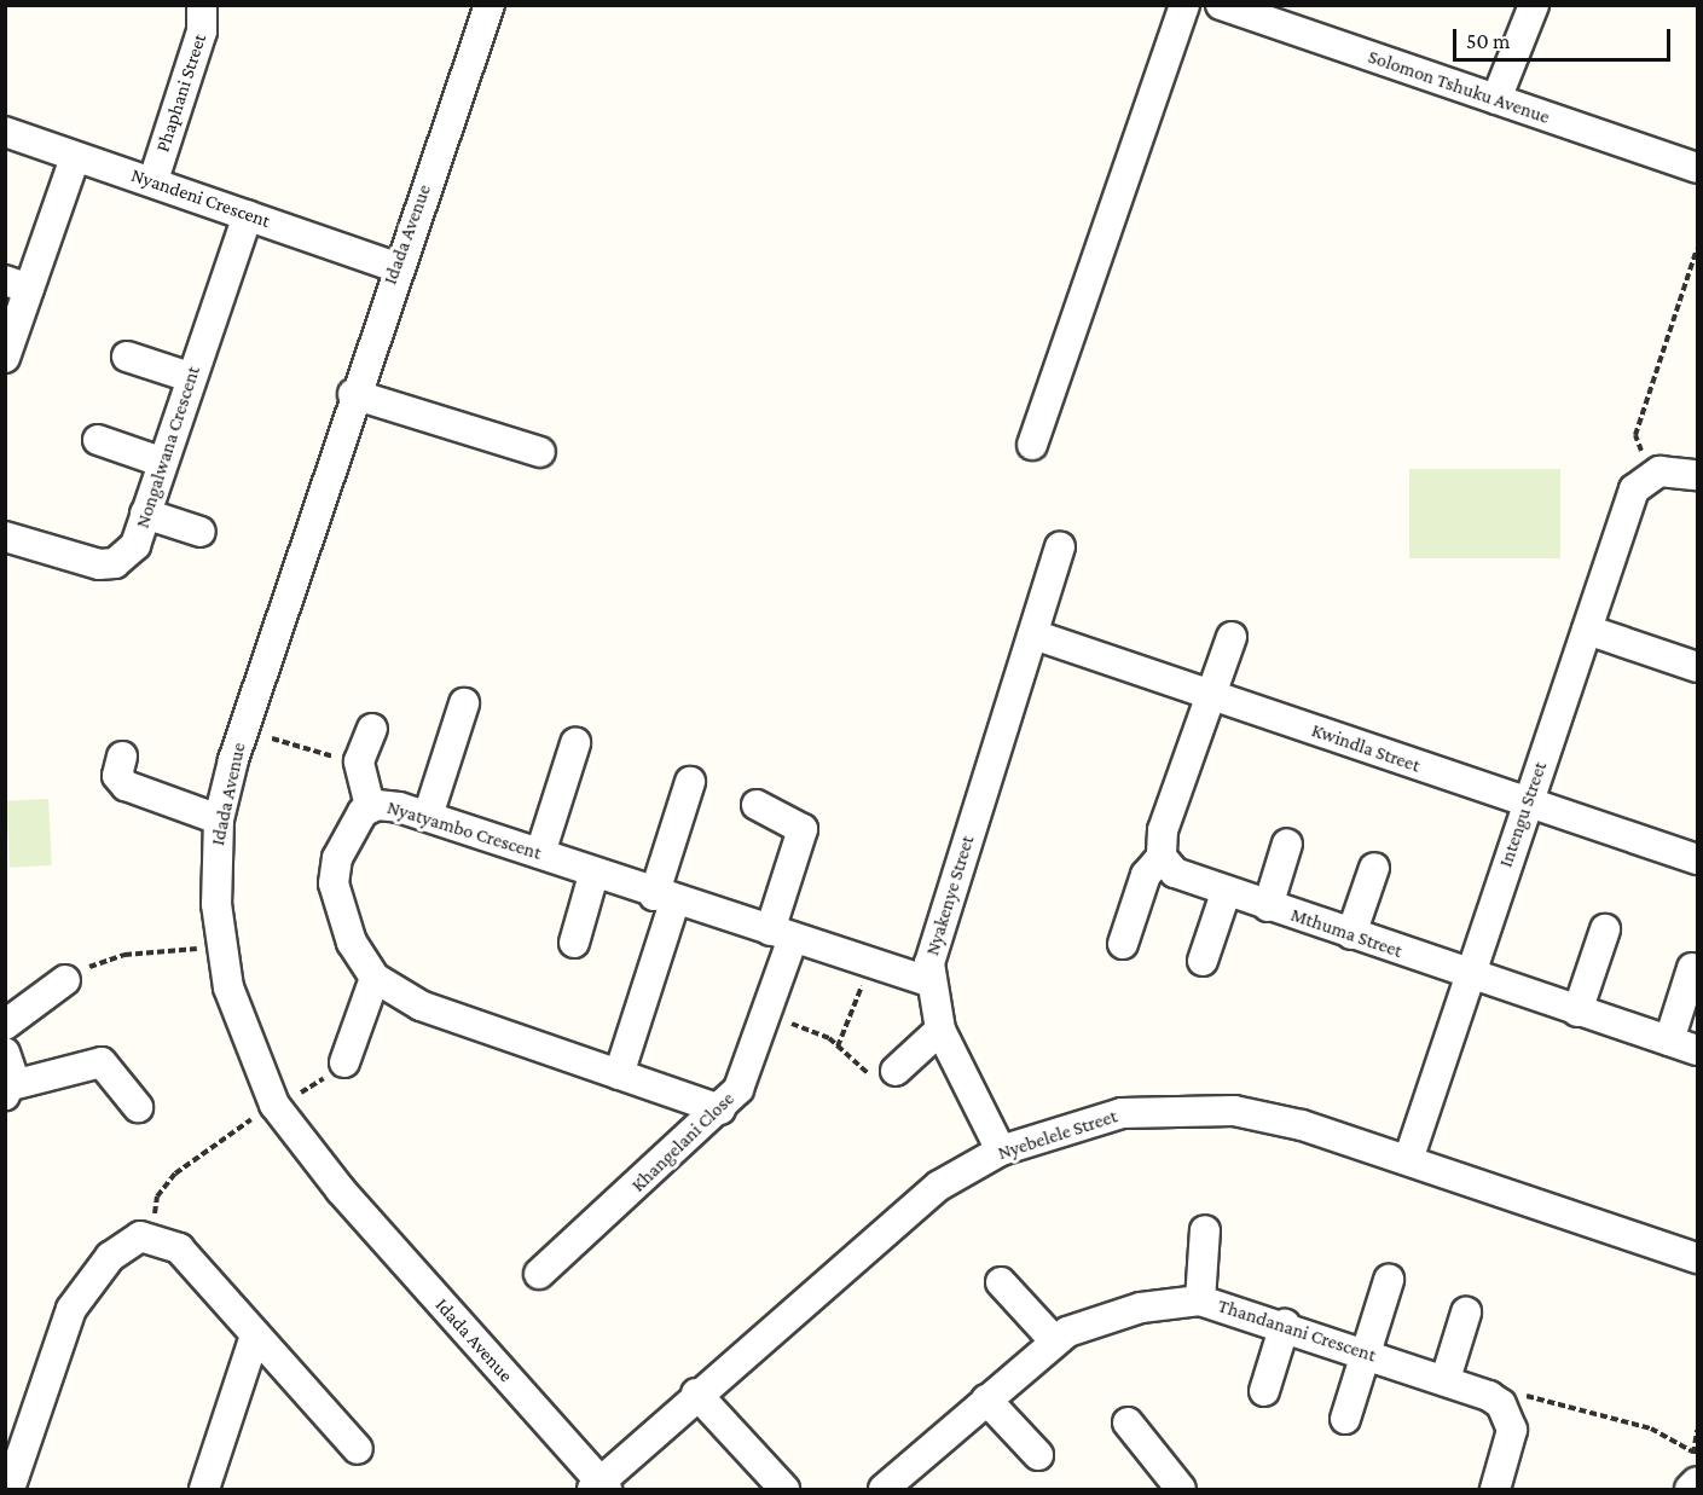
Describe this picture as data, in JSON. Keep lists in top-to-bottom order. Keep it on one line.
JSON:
{"streets":{"street":["Solomon Tshuku Avenue","Phaphani Street","Nyandeni Crescent","Idada Avenue","Nongalwana Crescent","Kwindla Street","Intengu Street","Nyatyambo Crescent","Nyakenye Street","Mthuma Street","Nyebelele Street","Khangelani Close","Thandanani Crescent"]},"crossings":[["Phaphani Street","Nyandeni Crescent"],["Nyandeni Crescent","Idada Avenue"],["Nyandeni Crescent","Nongalwana Crescent"],["Idada Avenue","Nyebelele Street"],["Kwindla Street","Intengu Street"],["Kwindla Street","Nyakenye Street"],["Intengu Street","Mthuma Street"],["Intengu Street","Nyebelele Street"],["Nyatyambo Crescent","Nyakenye Street"],["Nyatyambo Crescent","Khangelani Close"],["Nyakenye Street","Nyebelele Street"]],"scale_bar":"50 m"}
